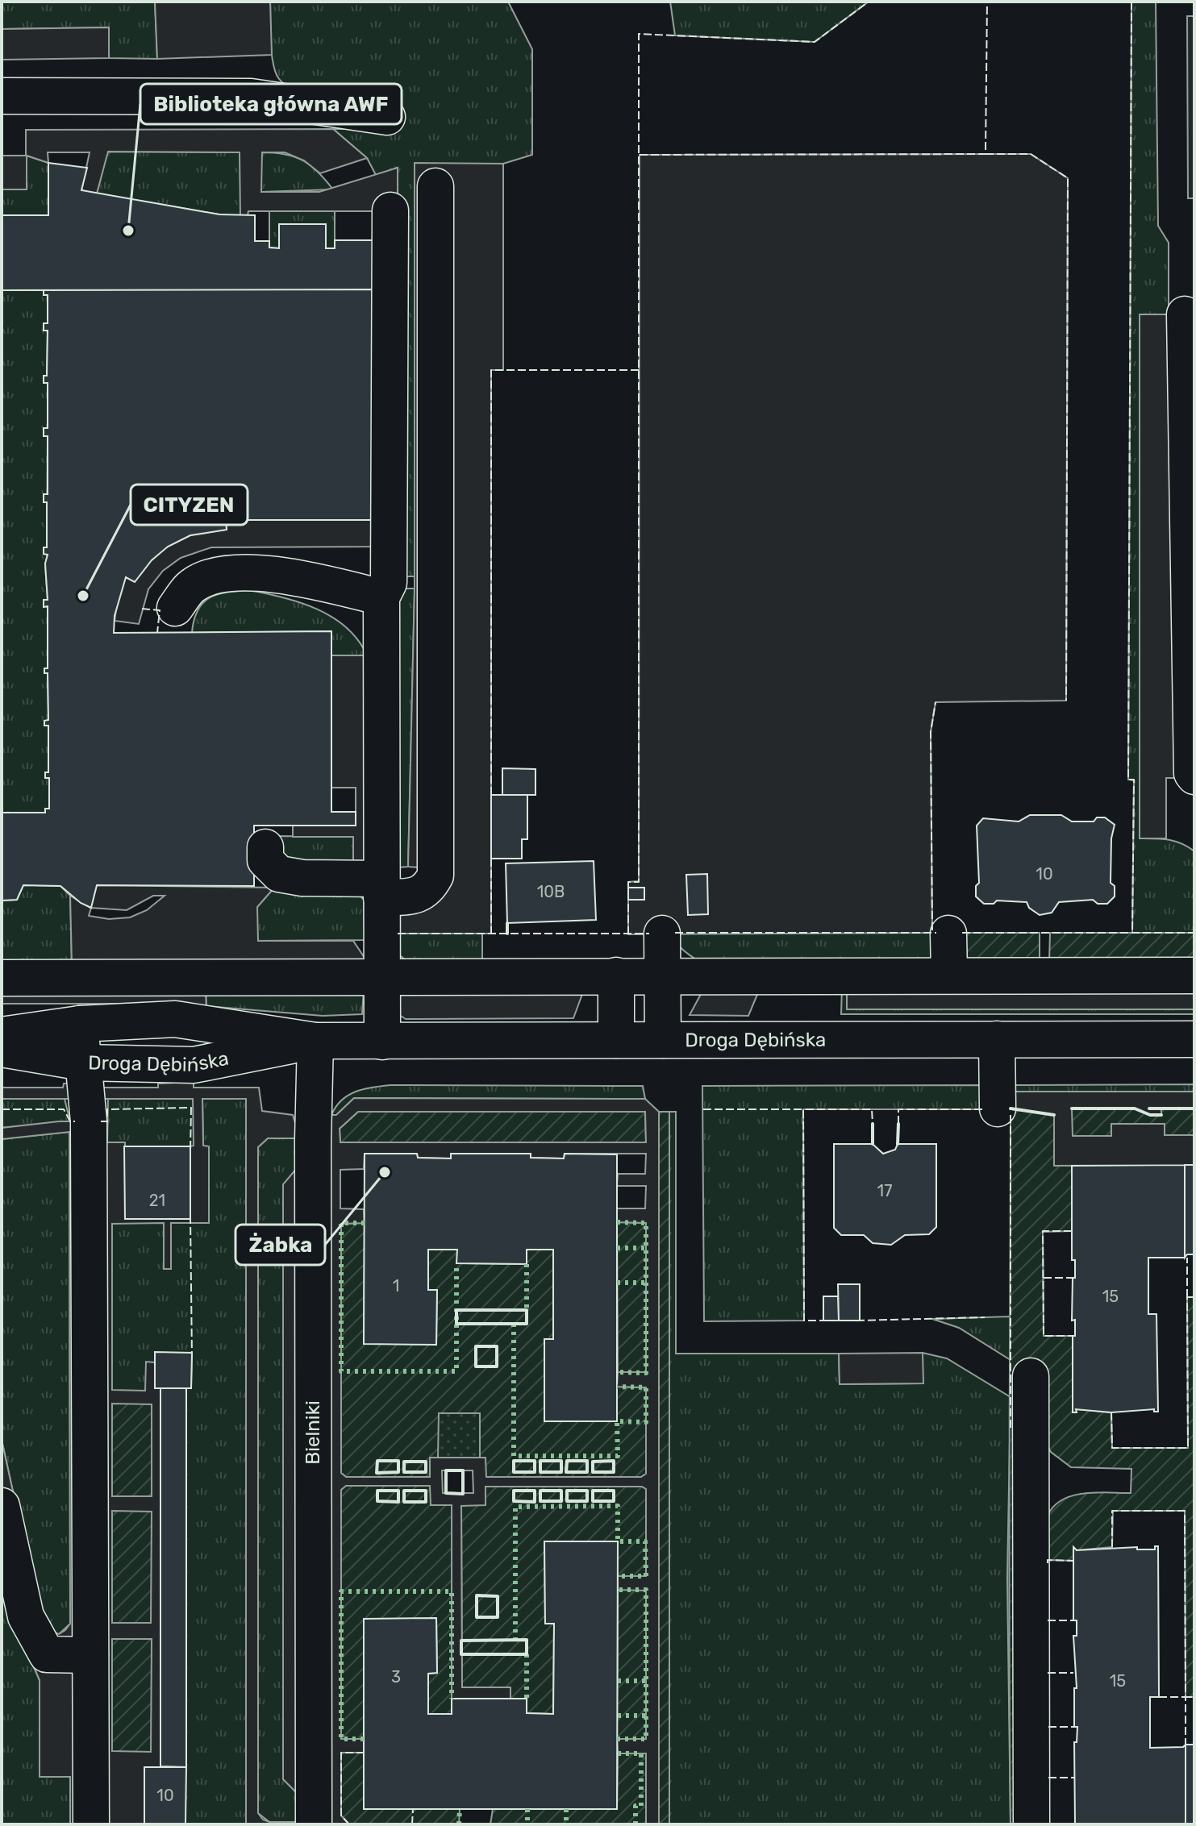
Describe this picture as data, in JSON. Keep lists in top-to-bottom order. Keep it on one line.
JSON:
{"streets":{"street":["Droga Dębińska","Bielniki"]},"crossings":[["Droga Dębińska","Bielniki"]],"places":["Biblioteka główna AWF","CITYZEN","Żabka"],"house_numbers":["10","10B","17","21","1","15","3","15","10"]}
